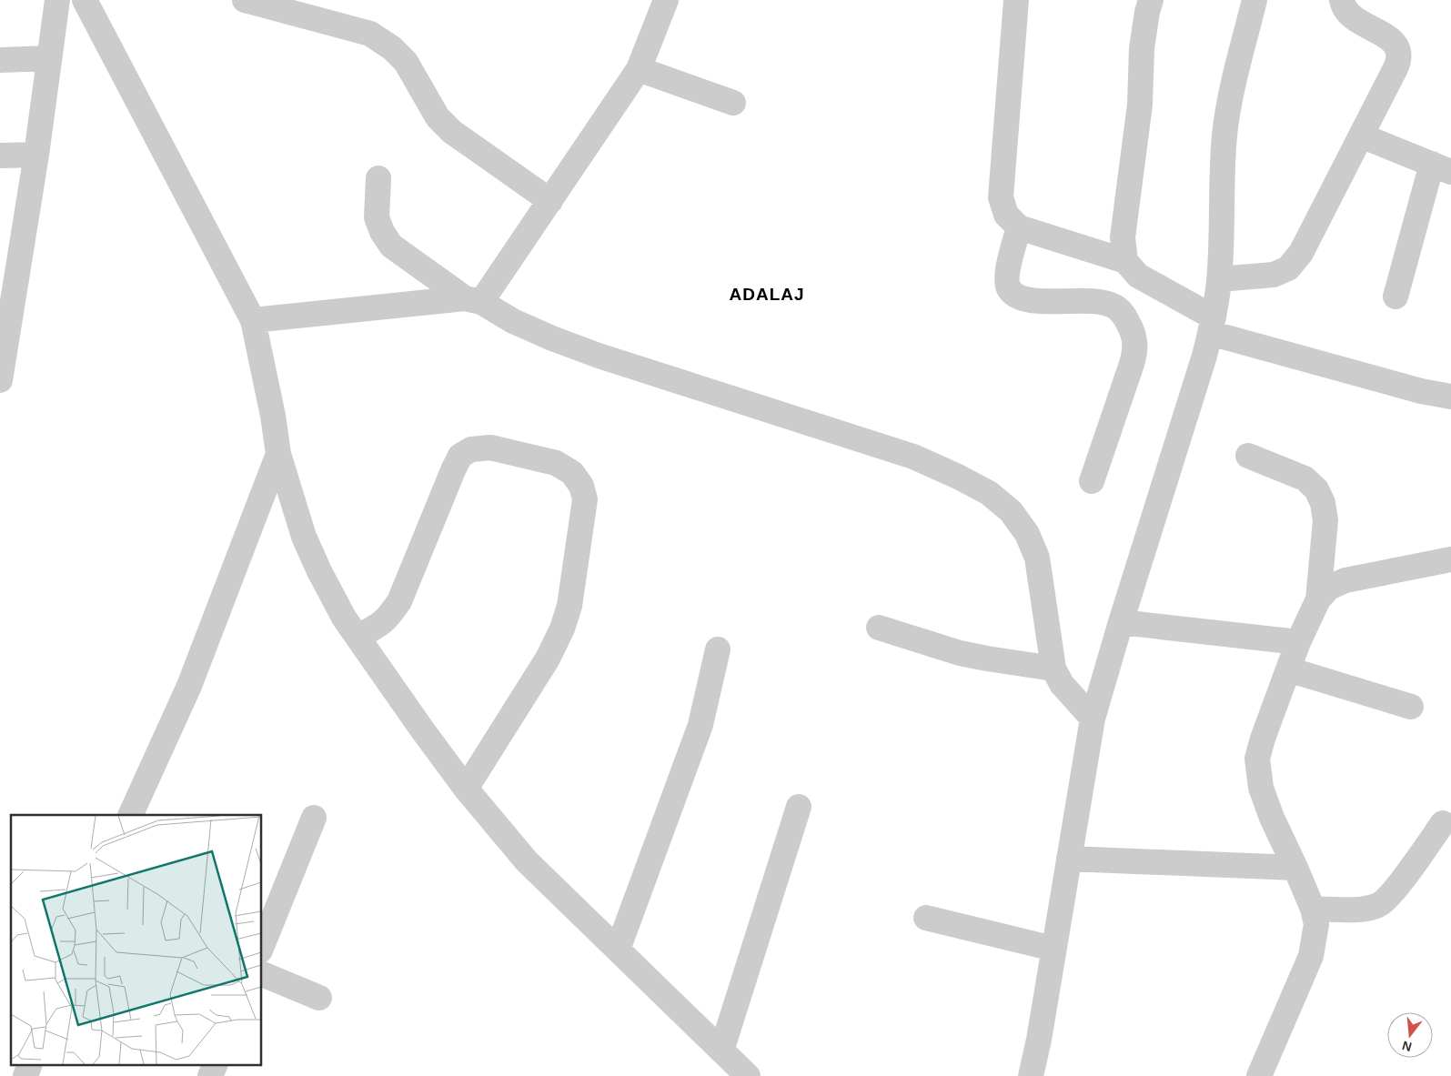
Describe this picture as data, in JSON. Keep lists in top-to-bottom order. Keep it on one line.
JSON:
{"districts":["ADALAJ"],"north":"bottom"}
